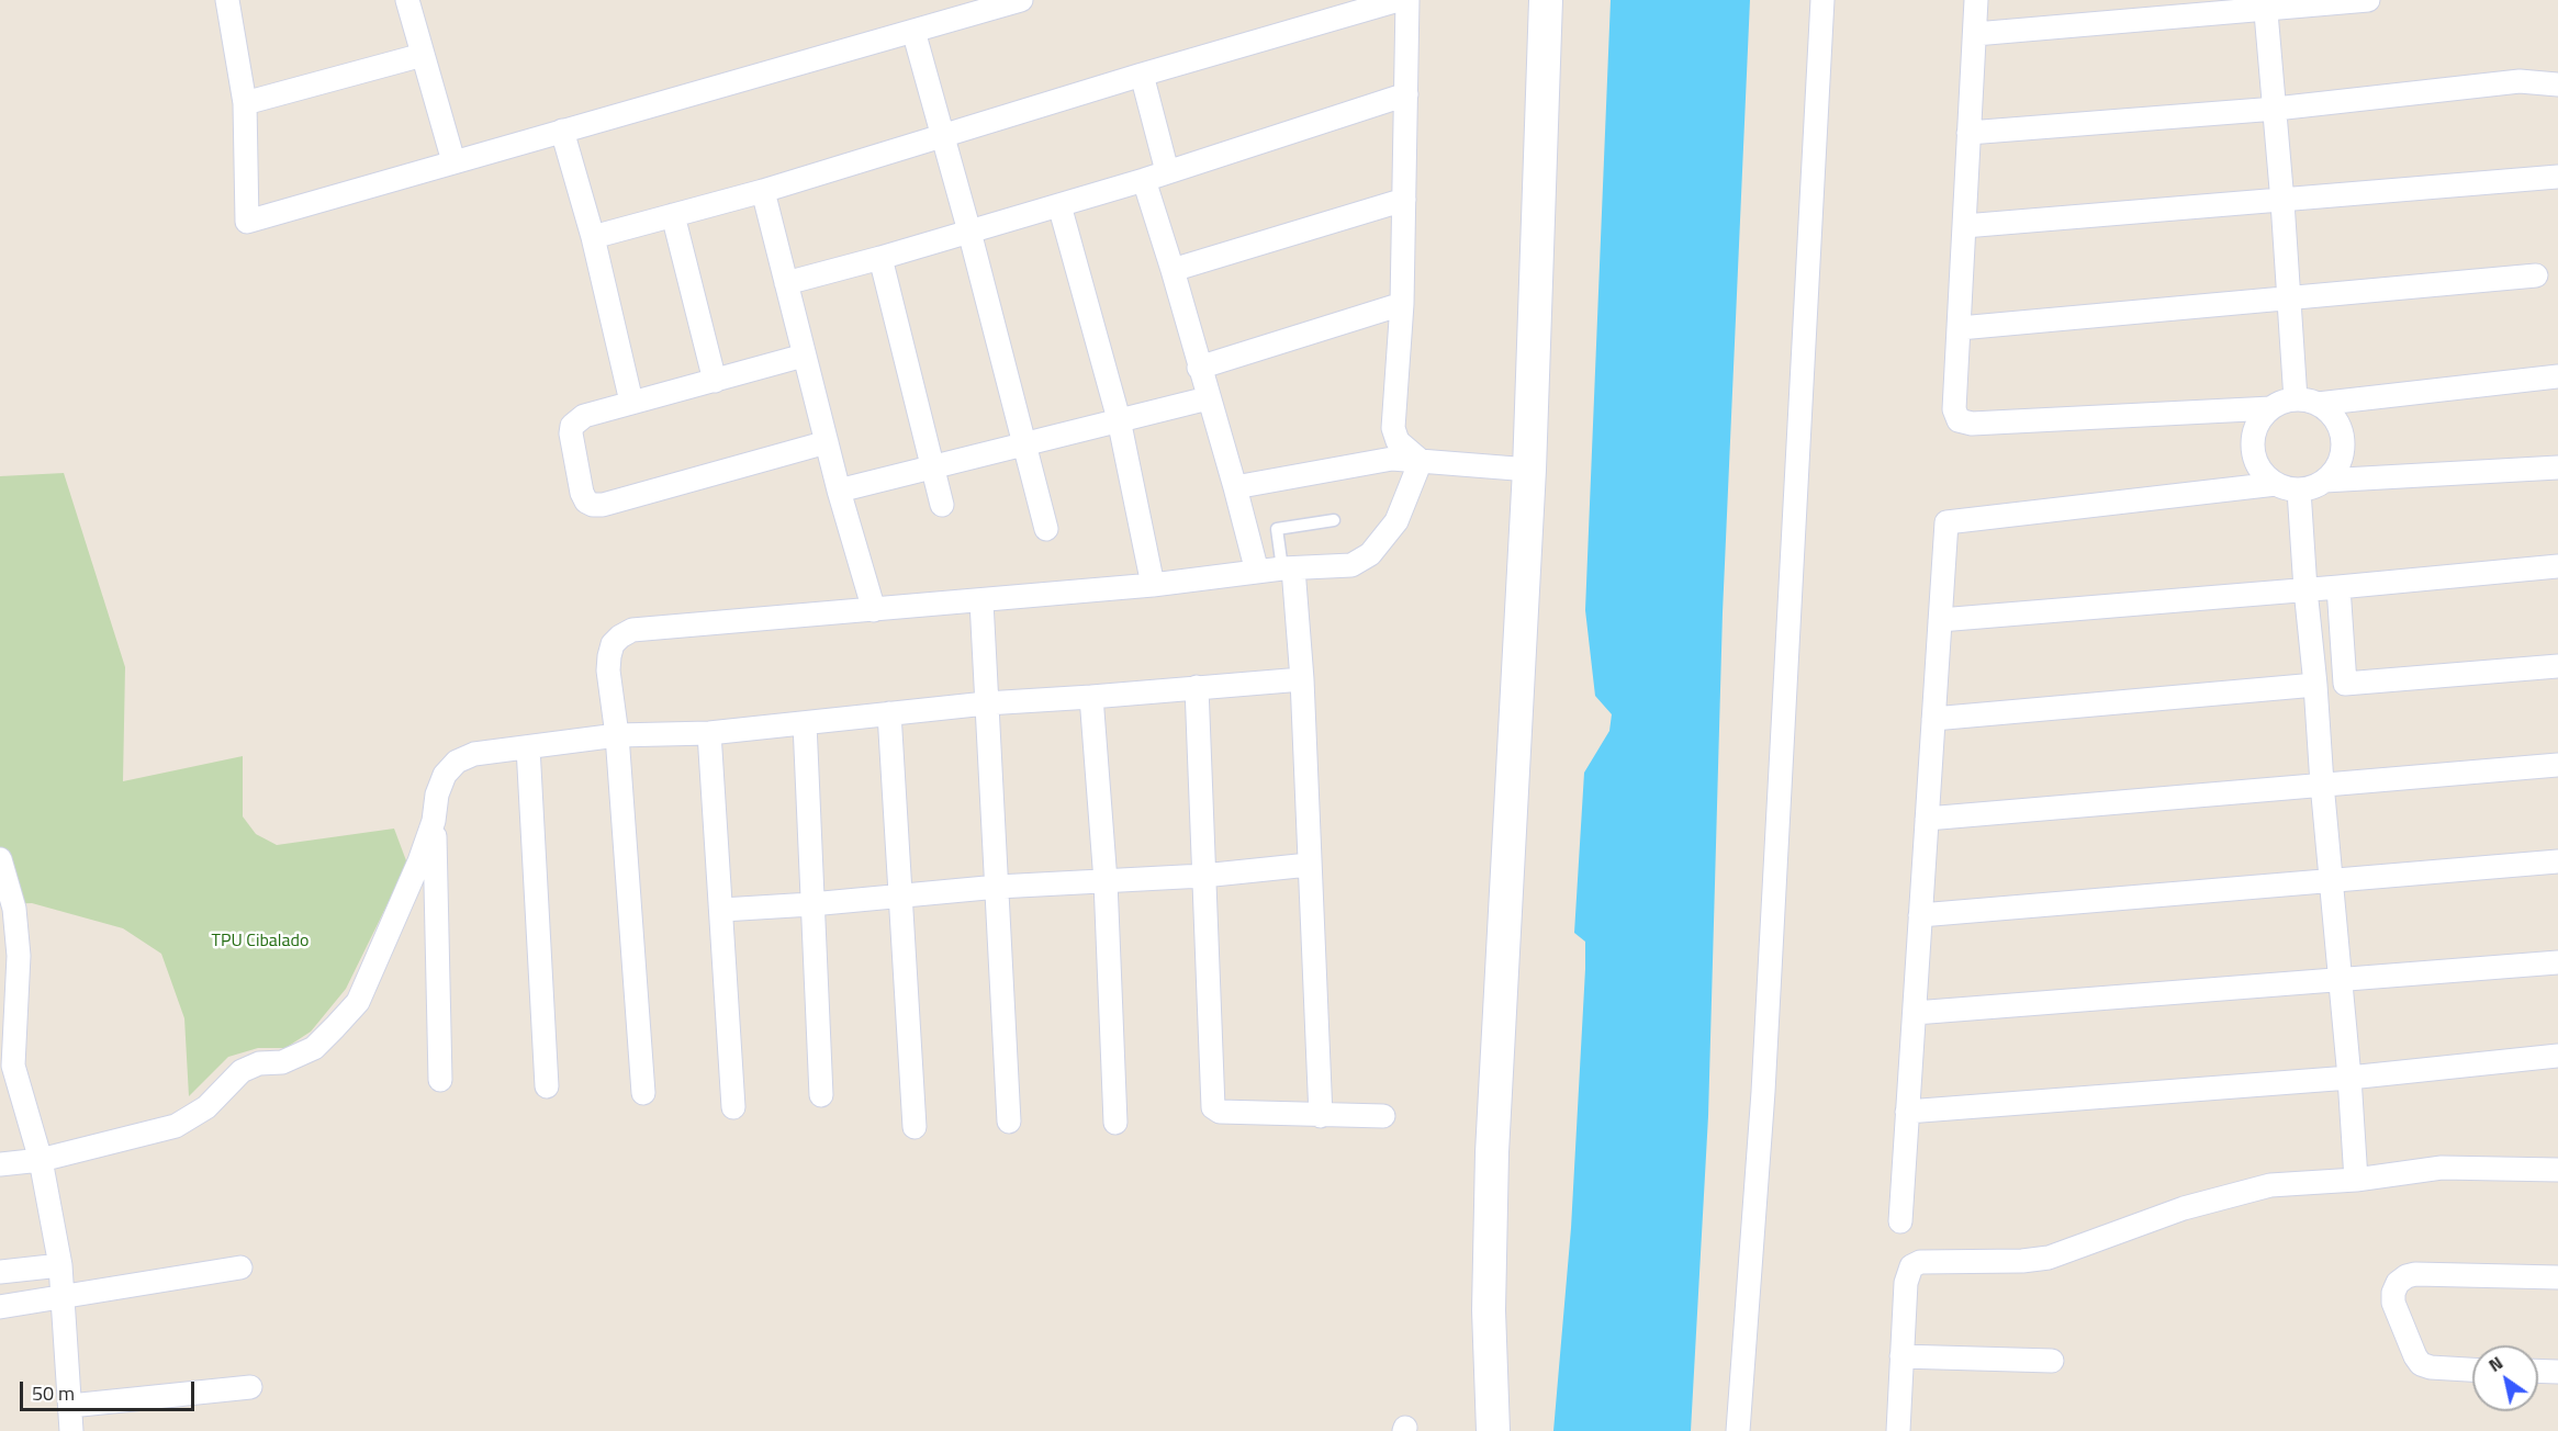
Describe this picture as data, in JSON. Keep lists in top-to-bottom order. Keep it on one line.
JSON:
{"parks":["TPU Cibalado"],"scale_bar":"50 m","north":"top left"}
